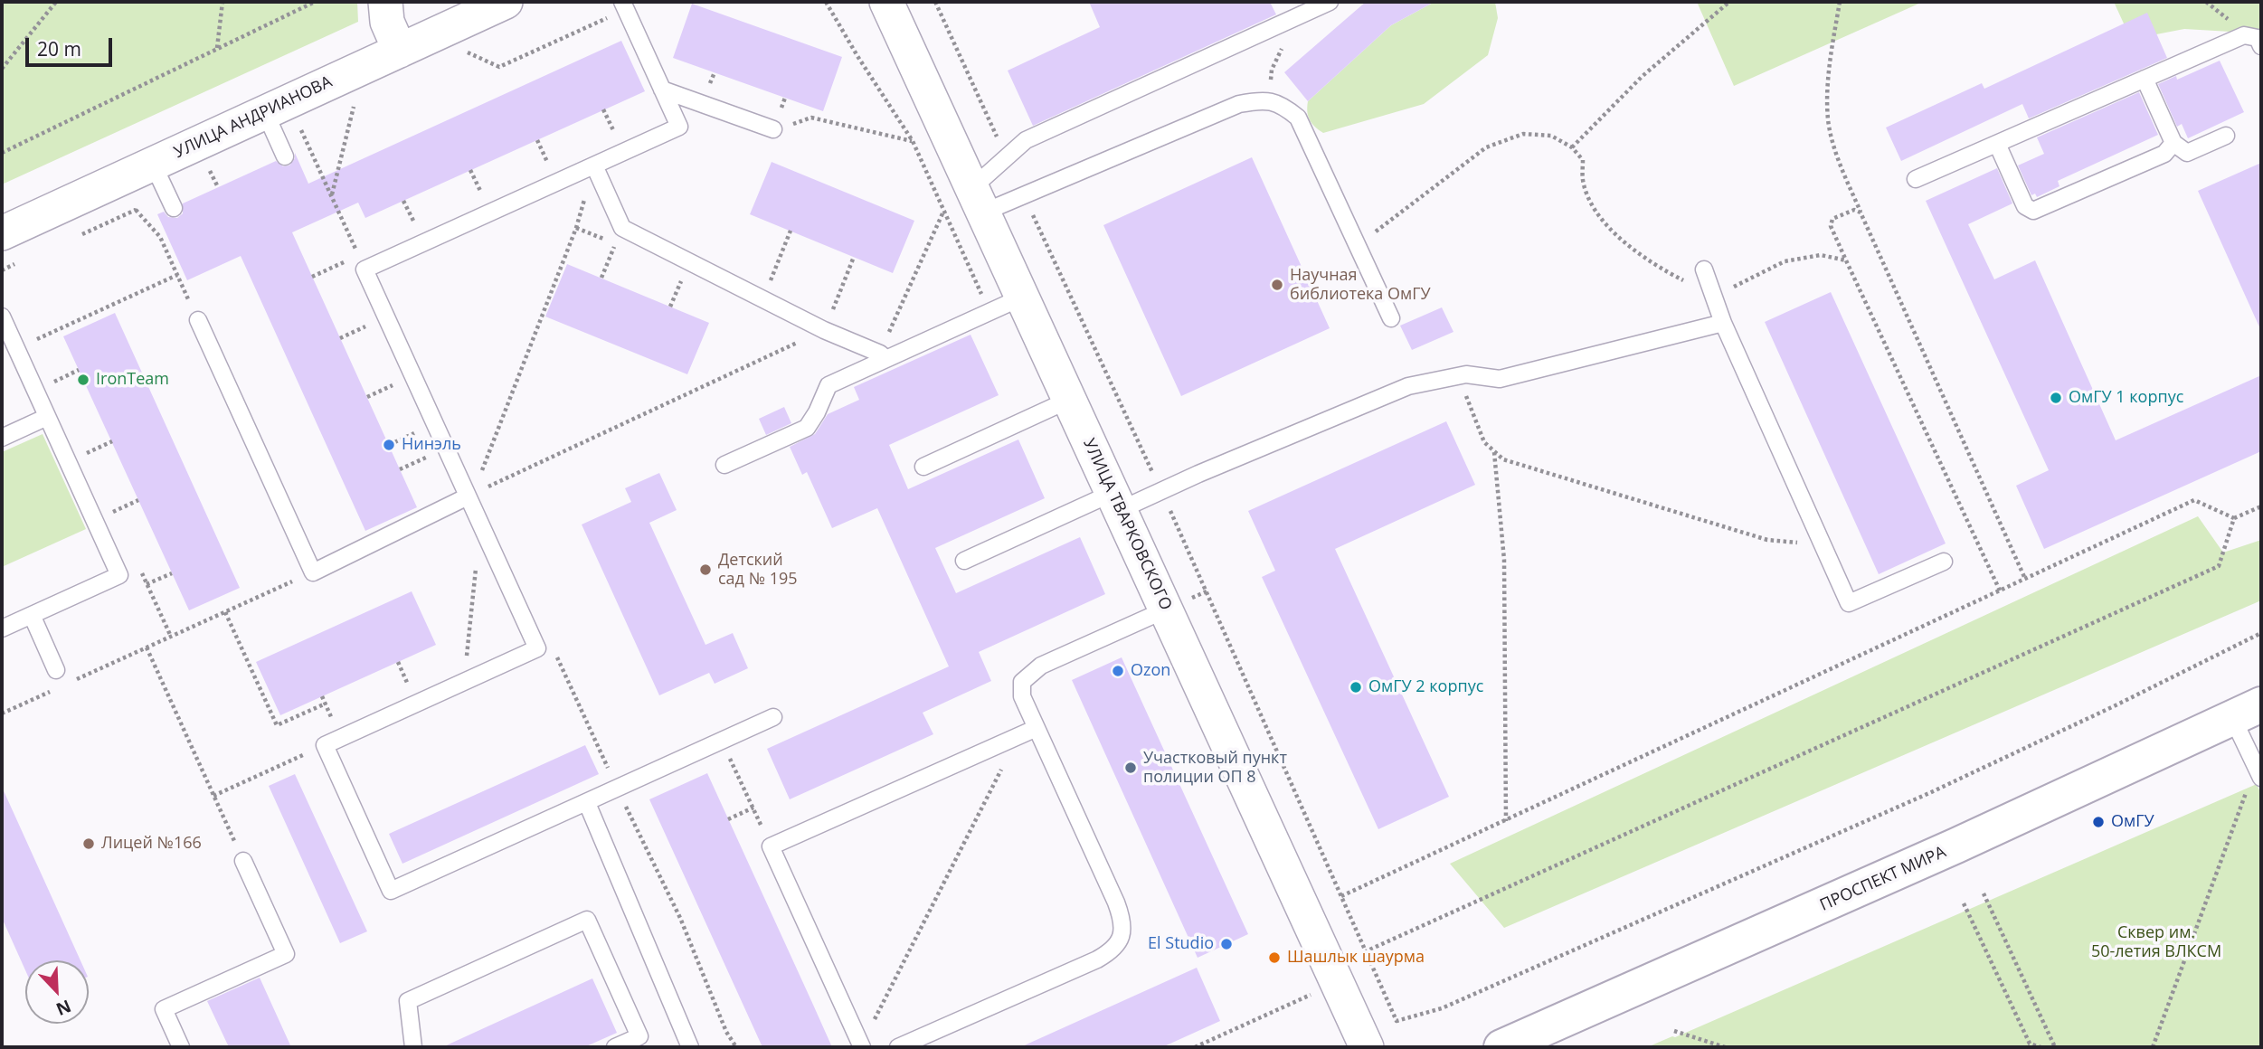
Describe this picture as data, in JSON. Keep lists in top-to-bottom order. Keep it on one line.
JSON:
{"streets":{"main road":["ПРОСПЕКТ МИРА"],"street":["УЛИЦА АНДРИАНОВА","УЛИЦА ТВАРКОВСКОГО"]},"parks":["Сквер им. 50-летия ВЛКСМ"],"places":["Научная библиотека ОмГУ","IronTeam","ОмГУ 1 корпус","Нинэль","Детский сад № 195","Ozon","ОмГУ 2 корпус","Участковый пункт полиции ОП 8","ОмГУ","Лицей №166","El Studio","Шашлык шаурма"],"scale_bar":"20 m","north":"bottom right"}
